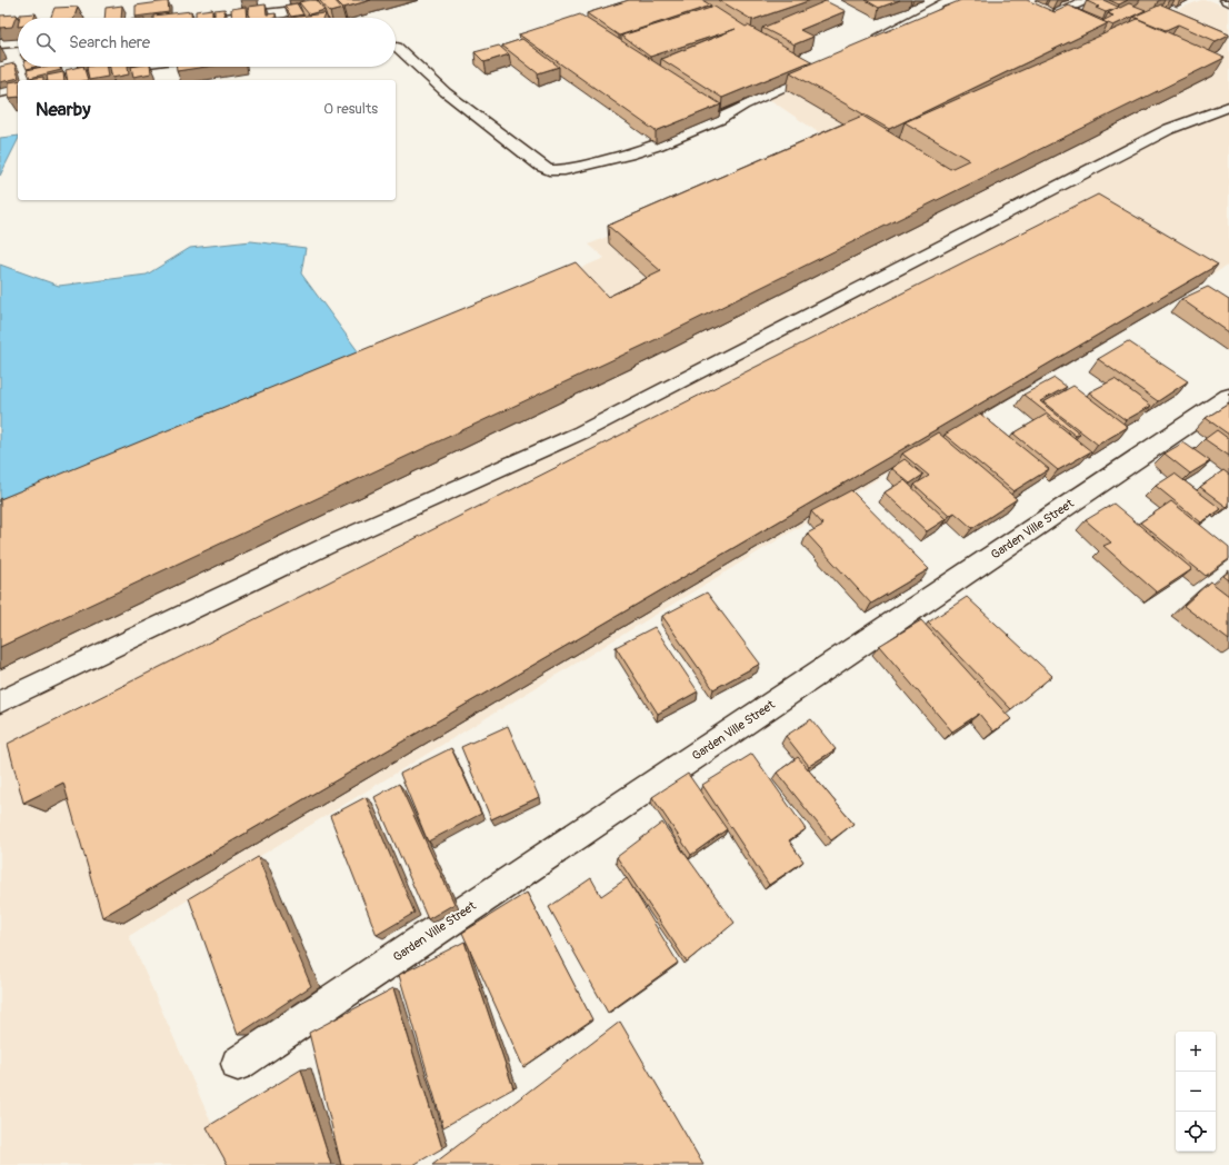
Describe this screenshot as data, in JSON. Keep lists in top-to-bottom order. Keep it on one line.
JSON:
{"streets":{"street":["Garden Ville Street"]},"page":{"search":"Search here","heading":["Nearby","0 results"],"map_buttons":["+","−"]}}
